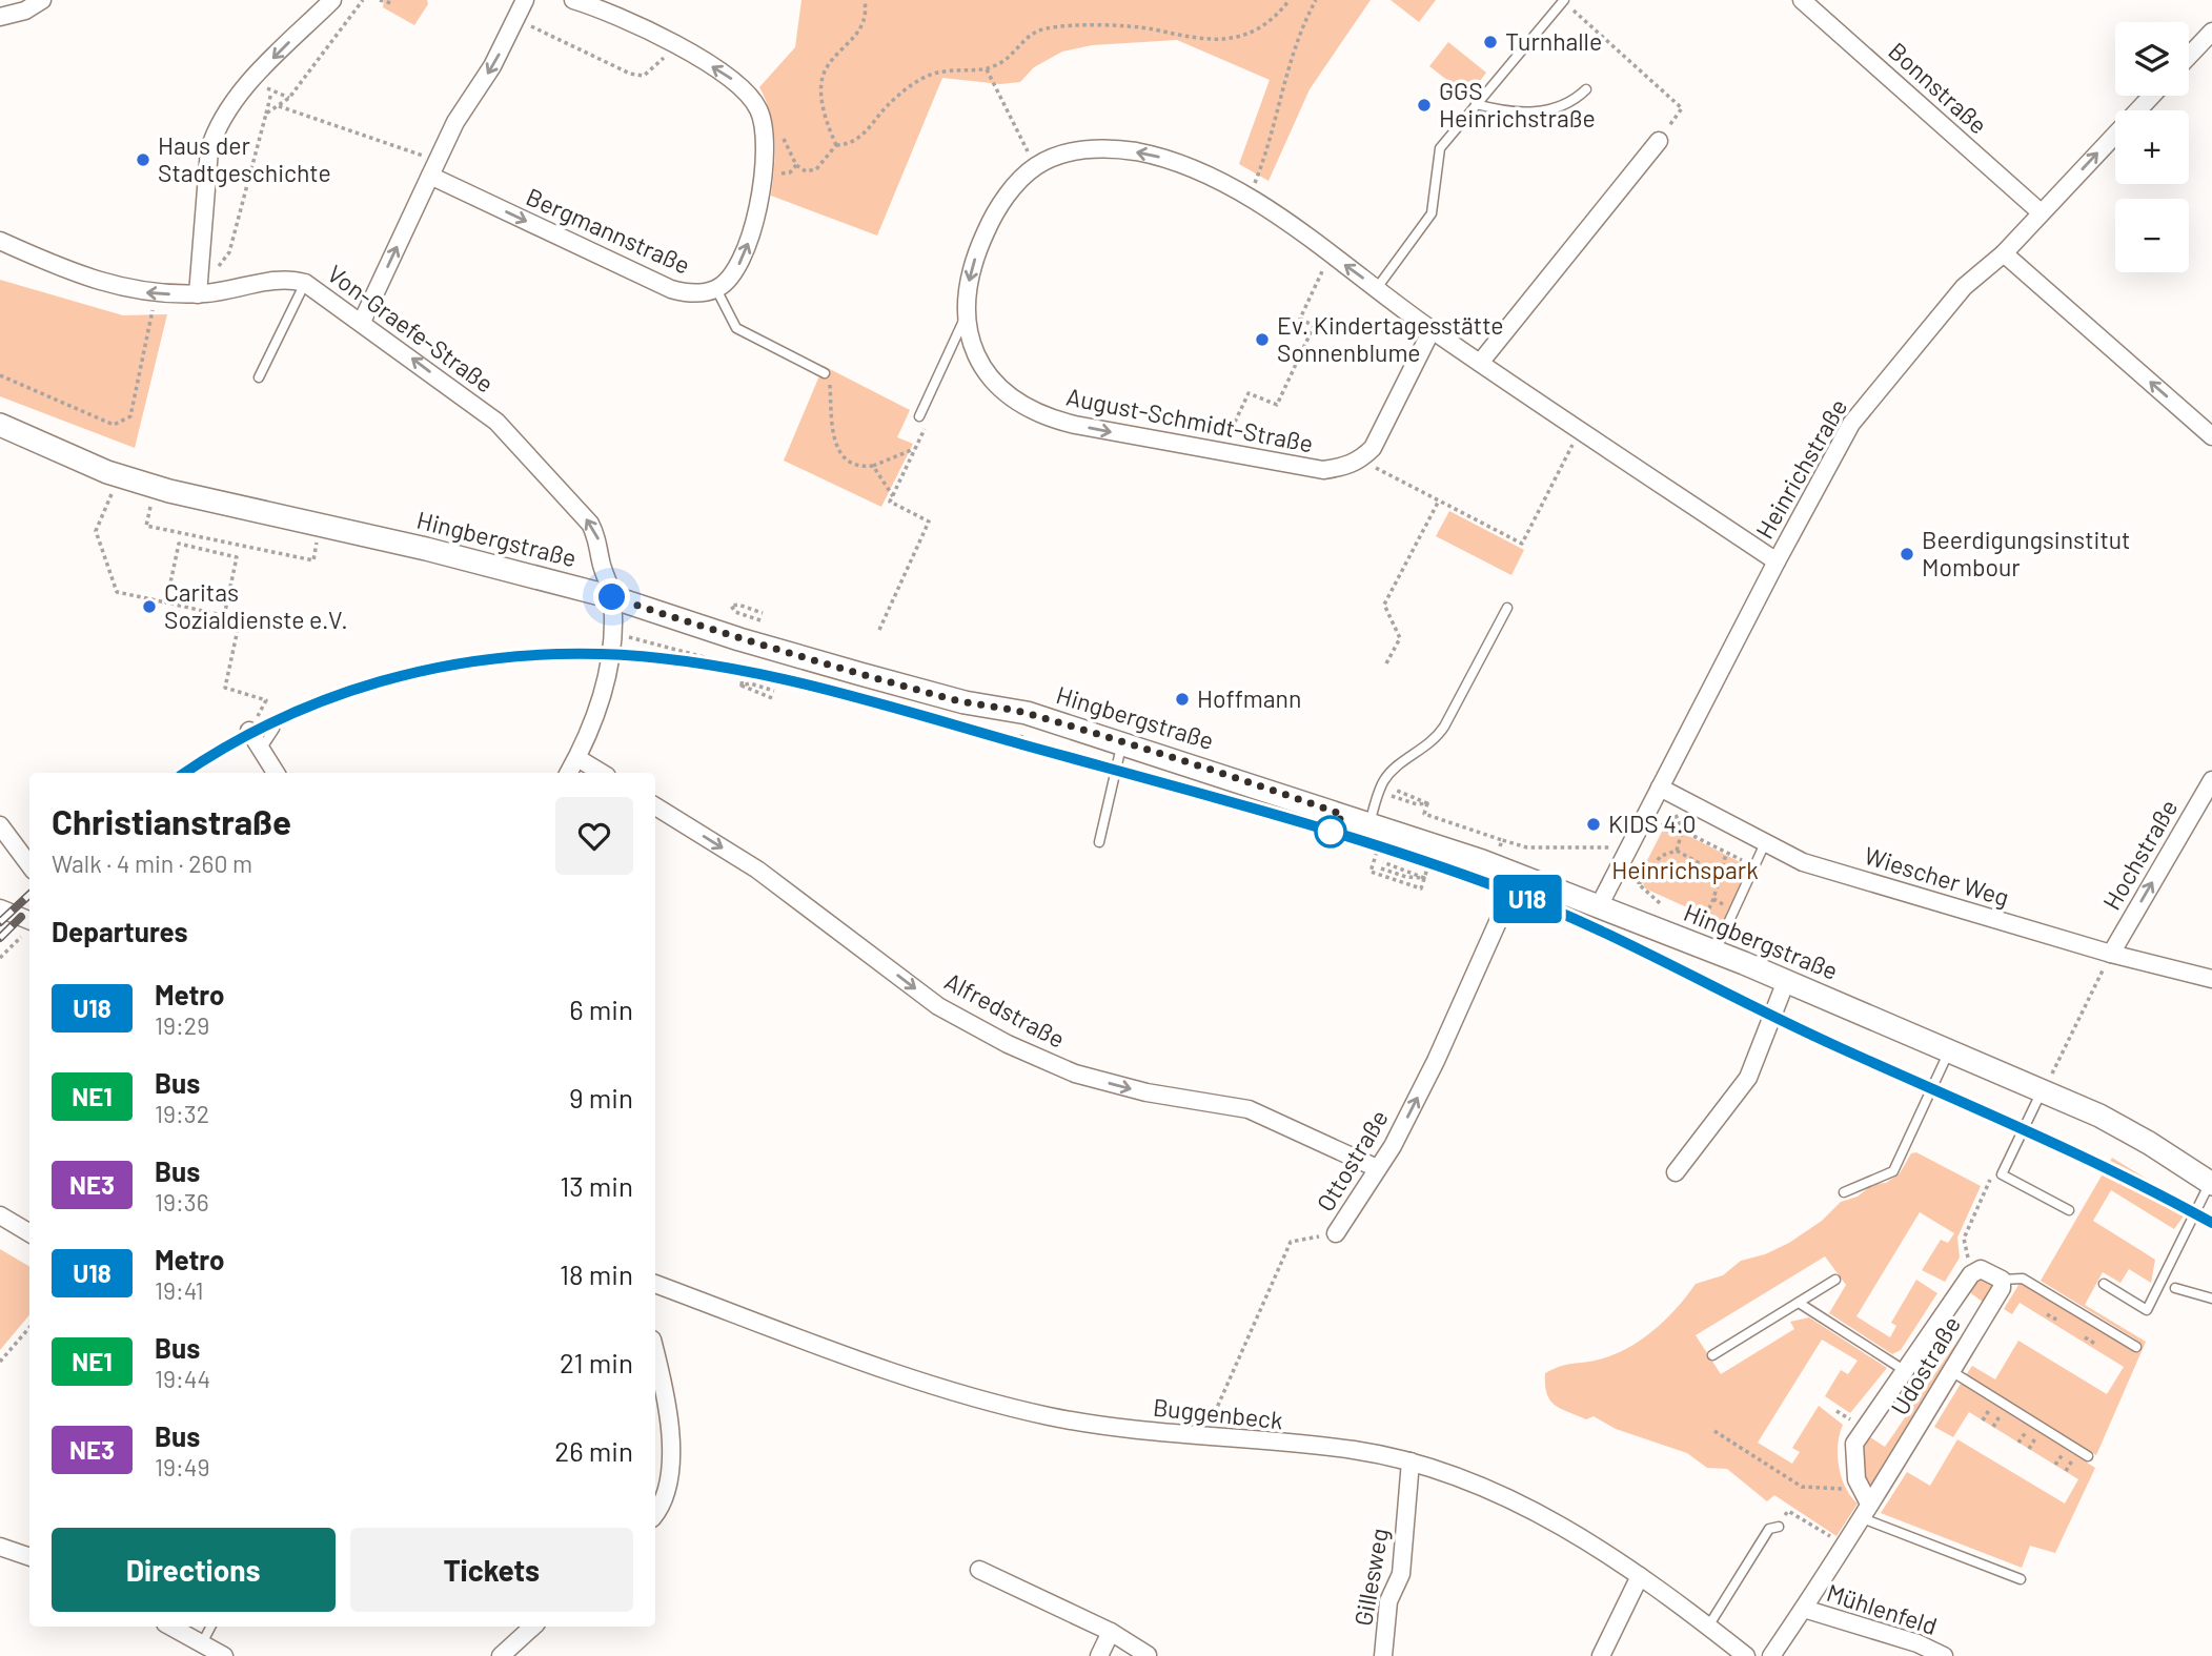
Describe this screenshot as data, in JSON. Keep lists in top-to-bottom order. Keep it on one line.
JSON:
{"streets":{"street":["Bonnstraße","Bergmannstraße","Von-Graefe-Straße","August-Schmidt-Straße","Heinrichstraße","Hingbergstraße","Hochstraße","Wiescher Weg","Alfredstraße","Ottostraße","Udostraße","Buggenbeck","Gillesweg","Mühlenfeld"]},"crossings":[["Bonnstraße","Heinrichstraße"],["Von-Graefe-Straße","Hingbergstraße"],["August-Schmidt-Straße","Heinrichstraße"],["Heinrichstraße","Hingbergstraße"],["Heinrichstraße","Wiescher Weg"],["Hingbergstraße","Ottostraße"],["Hochstraße","Wiescher Weg"],["Alfredstraße","Ottostraße"],["Ottostraße","Buggenbeck"],["Udostraße","Mühlenfeld"],["Buggenbeck","Gillesweg"]],"one_way":["Von-Graefe-Straße","Hochstraße","Alfredstraße","Ottostraße"],"parks":["Heinrichspark"],"places":["Turnhalle","GGS Heinrichstraße","Haus der Stadtgeschichte","Ev. Kindertagesstätte Sonnenblume","Beerdigungsinstitut Mombour","Caritas Sozialdienste e.V.","Hoffmann","KIDS 4.0"],"lines":["metro line U18"],"page":{"on_map":"U18","map_buttons":["+","−"],"heading":[["Christianstraße","Walk · 4 min · 260 m"],"Departures"],"list":[{"mark":"U18","name":"Metro","note":"19:29","value":"6 min"},{"mark":"NE1","name":"Bus","note":"19:32","value":"9 min"},{"mark":"NE3","name":"Bus","note":"19:36","value":"13 min"},{"mark":"U18","name":"Metro","note":"19:41","value":"18 min"},{"mark":"NE1","name":"Bus","note":"19:44","value":"21 min"},{"mark":"NE3","name":"Bus","note":"19:49","value":"26 min"}],"buttons":["Directions","Tickets"]}}
